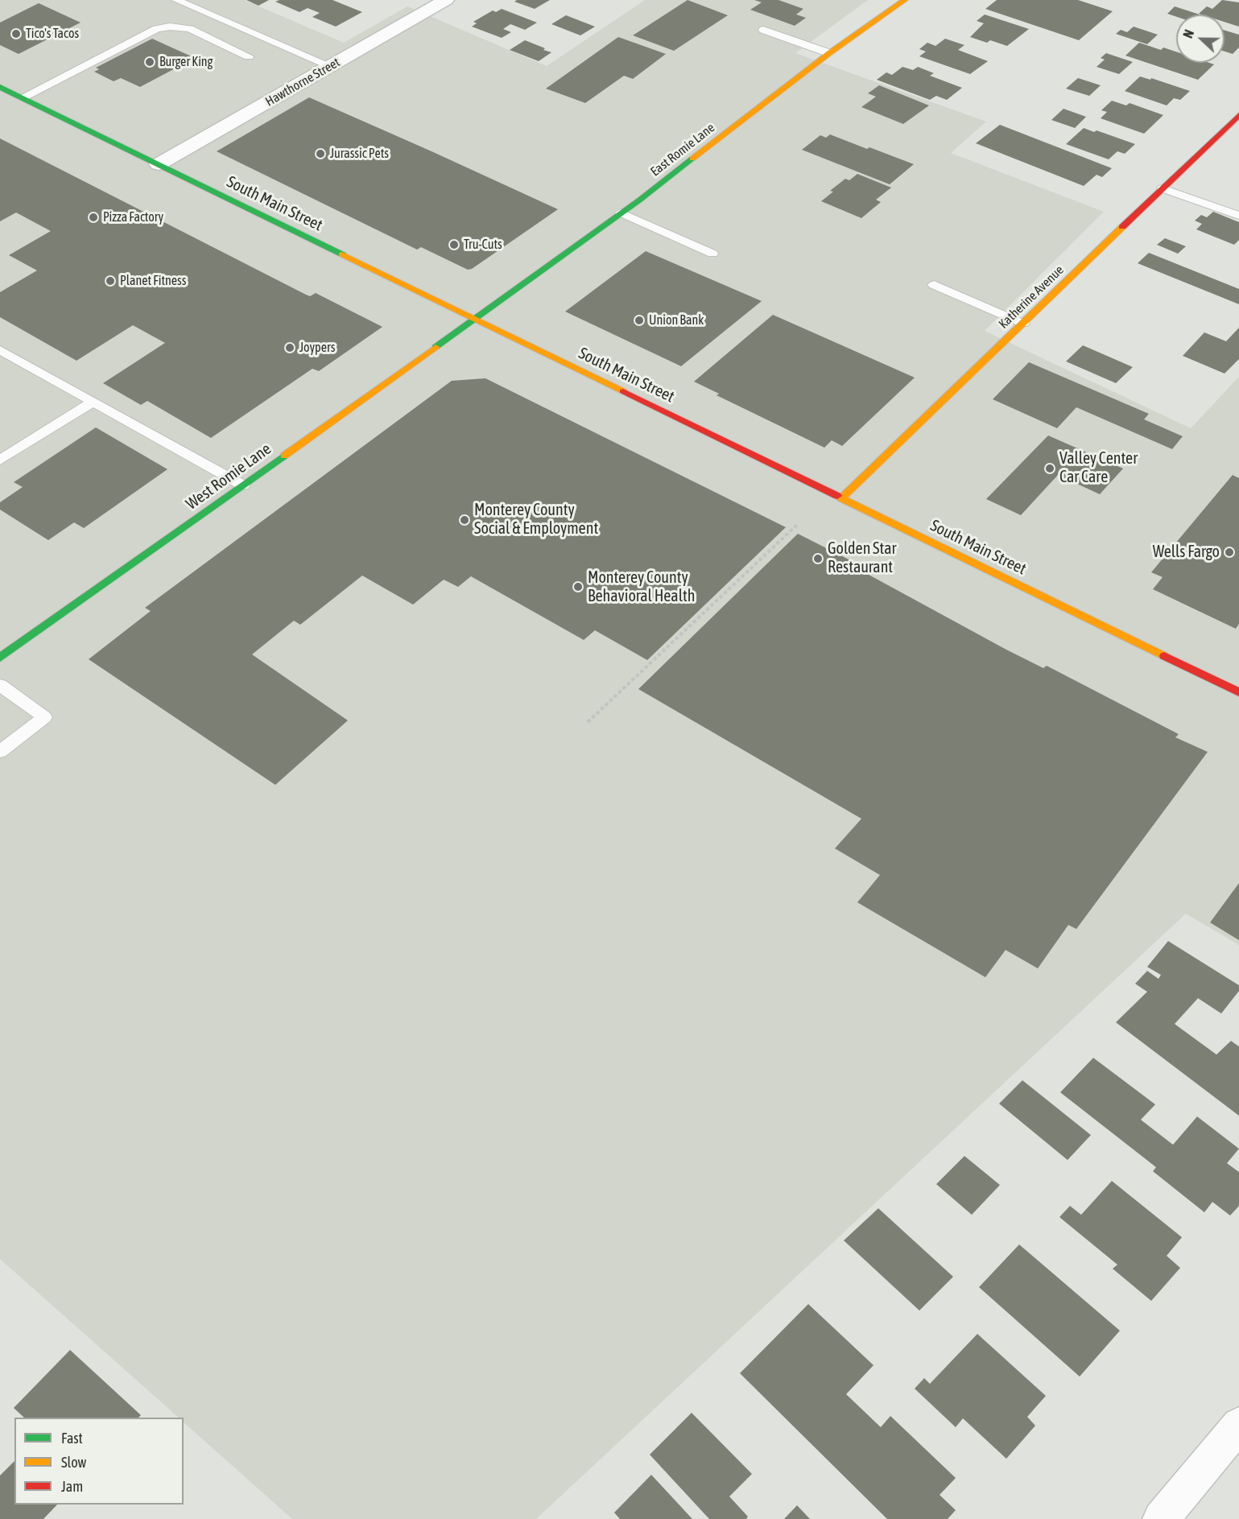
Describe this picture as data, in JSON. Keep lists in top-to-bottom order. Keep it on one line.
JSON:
{"streets":{"main road":["East Romie Lane","South Main Street","Katherine Avenue","West Romie Lane"],"street":["Hawthorne Street"]},"crossings":[["Hawthorne Street","South Main Street"],["East Romie Lane","South Main Street"],["East Romie Lane","West Romie Lane"],["South Main Street","Katherine Avenue"],["South Main Street","West Romie Lane"]],"places":["Tico's Tacos","Burger King","Jurassic Pets","Pizza Factory","Tru-Cuts","Planet Fitness","Union Bank","Joypers","Valley Center Car Care","Monterey County Social & Employment","Wells Fargo","Golden Star Restaurant","Monterey County Behavioral Health"],"legend":["Fast","Slow","Jam"],"north":"left"}
